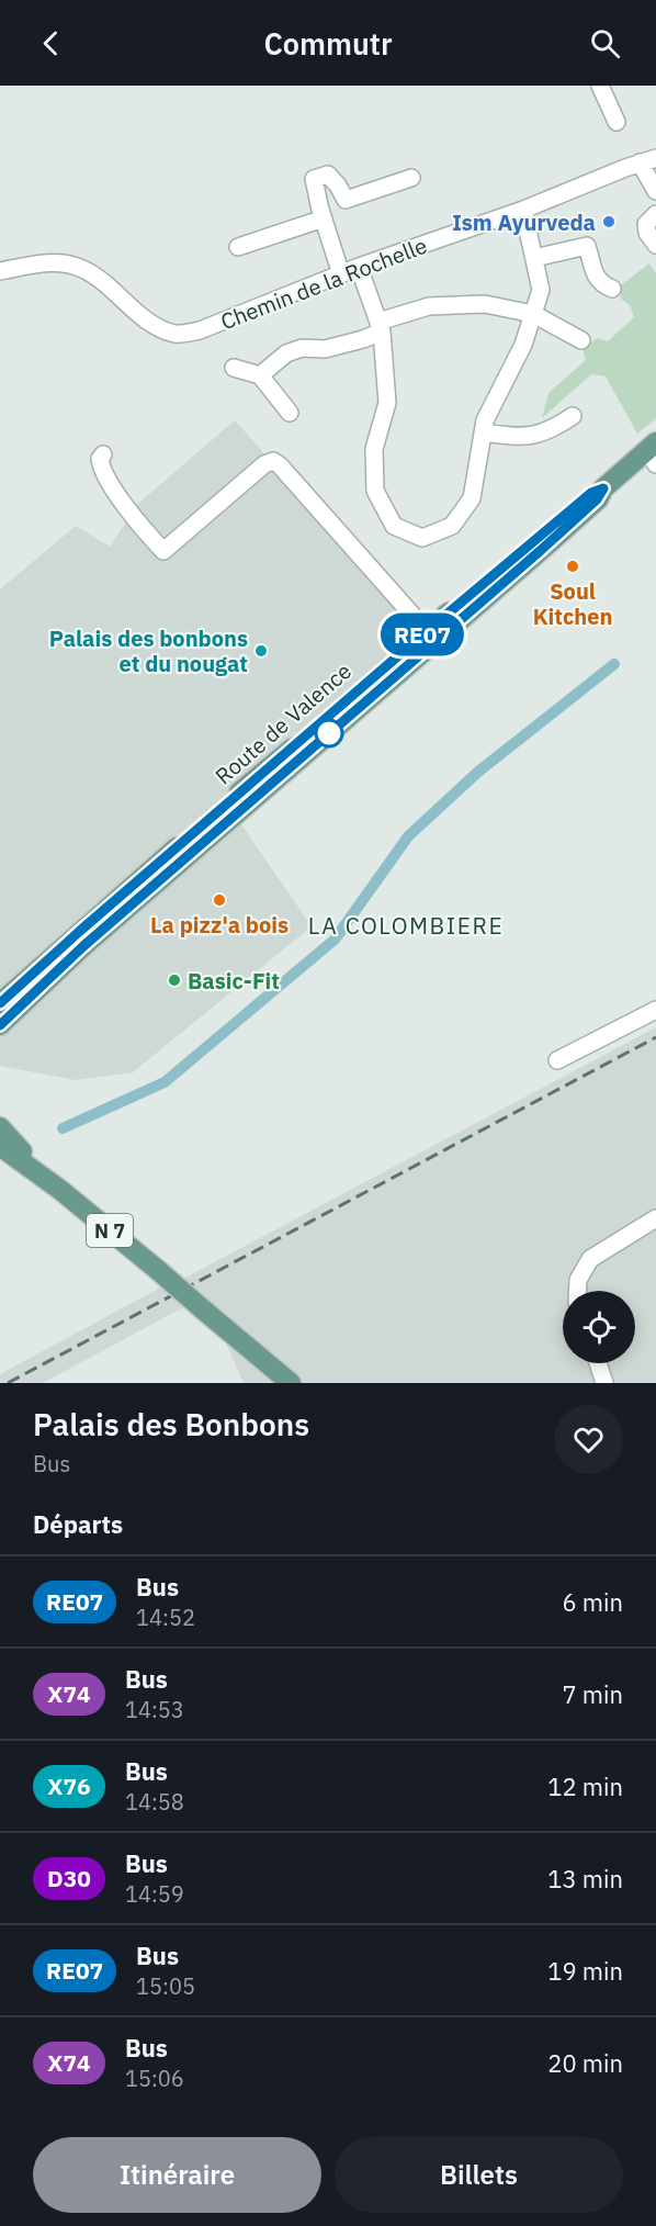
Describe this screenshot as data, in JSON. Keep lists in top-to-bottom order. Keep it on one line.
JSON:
{"streets":{"main road":["Route de Valence","N 7"],"street":["Chemin de la Rochelle"]},"districts":["LA COLOMBIERE"],"places":["Ism Ayurveda","Soul Kitchen","Palais des bonbons et du nougat","La pizz'a bois","Basic-Fit"],"lines":["bus line RE07"],"page":{"header":"Commutr","on_map":"RE07","heading":[["Palais des Bonbons","Bus"],"Départs"],"list":[{"mark":"RE07","name":"Bus","note":"14:52","value":"6 min"},{"mark":"X74","name":"Bus","note":"14:53","value":"7 min"},{"mark":"X76","name":"Bus","note":"14:58","value":"12 min"},{"mark":"D30","name":"Bus","note":"14:59","value":"13 min"},{"mark":"RE07","name":"Bus","note":"15:05","value":"19 min"},{"mark":"X74","name":"Bus","note":"15:06","value":"20 min"}],"buttons":["Itinéraire","Billets"]}}
